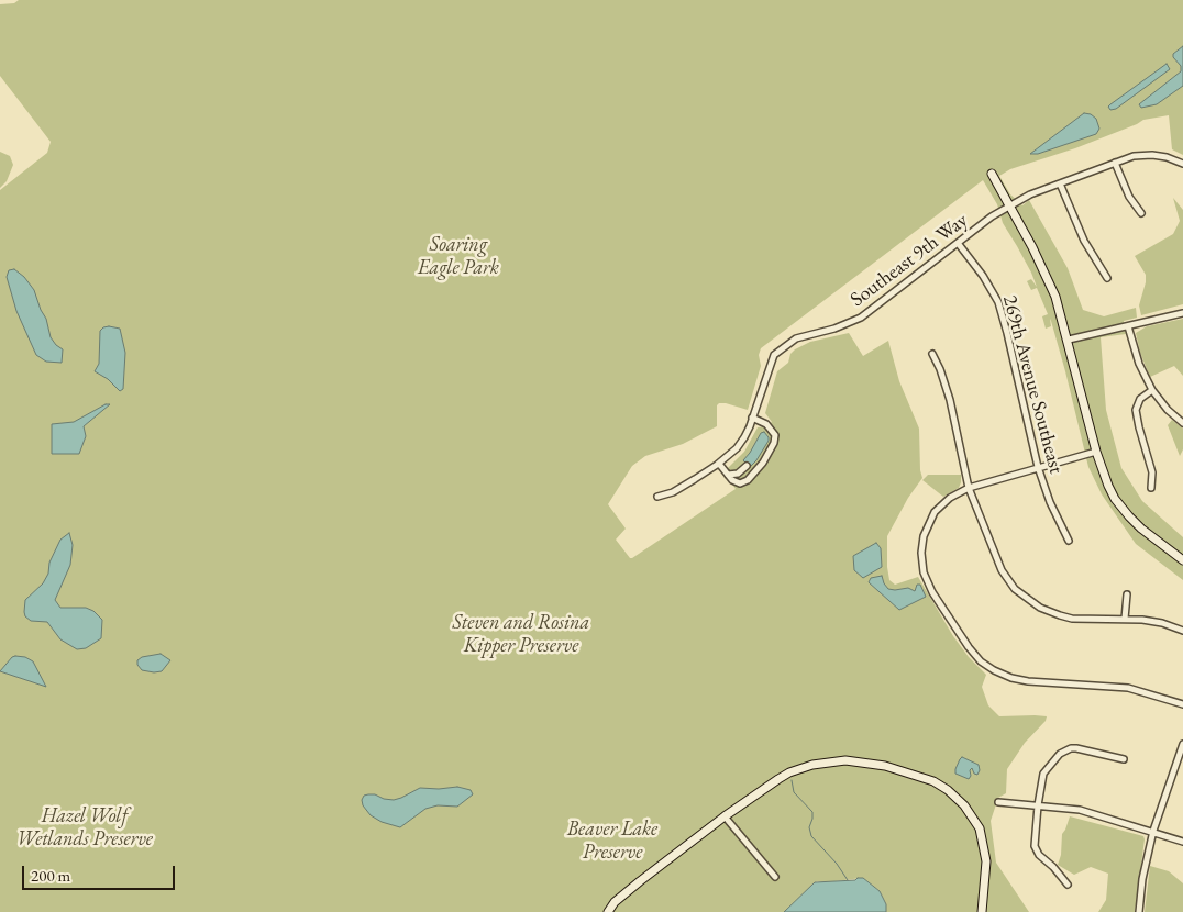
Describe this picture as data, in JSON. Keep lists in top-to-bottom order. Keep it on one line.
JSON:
{"streets":{"street":["Southeast 9th Way","269th Avenue Southeast"]},"crossings":[["Southeast 9th Way","269th Avenue Southeast"]],"parks":["Soaring Eagle Park","Steven and Rosina Kipper Preserve","Hazel Wolf Wetlands Preserve","Beaver Lake Preserve"],"scale_bar":"200 m"}
